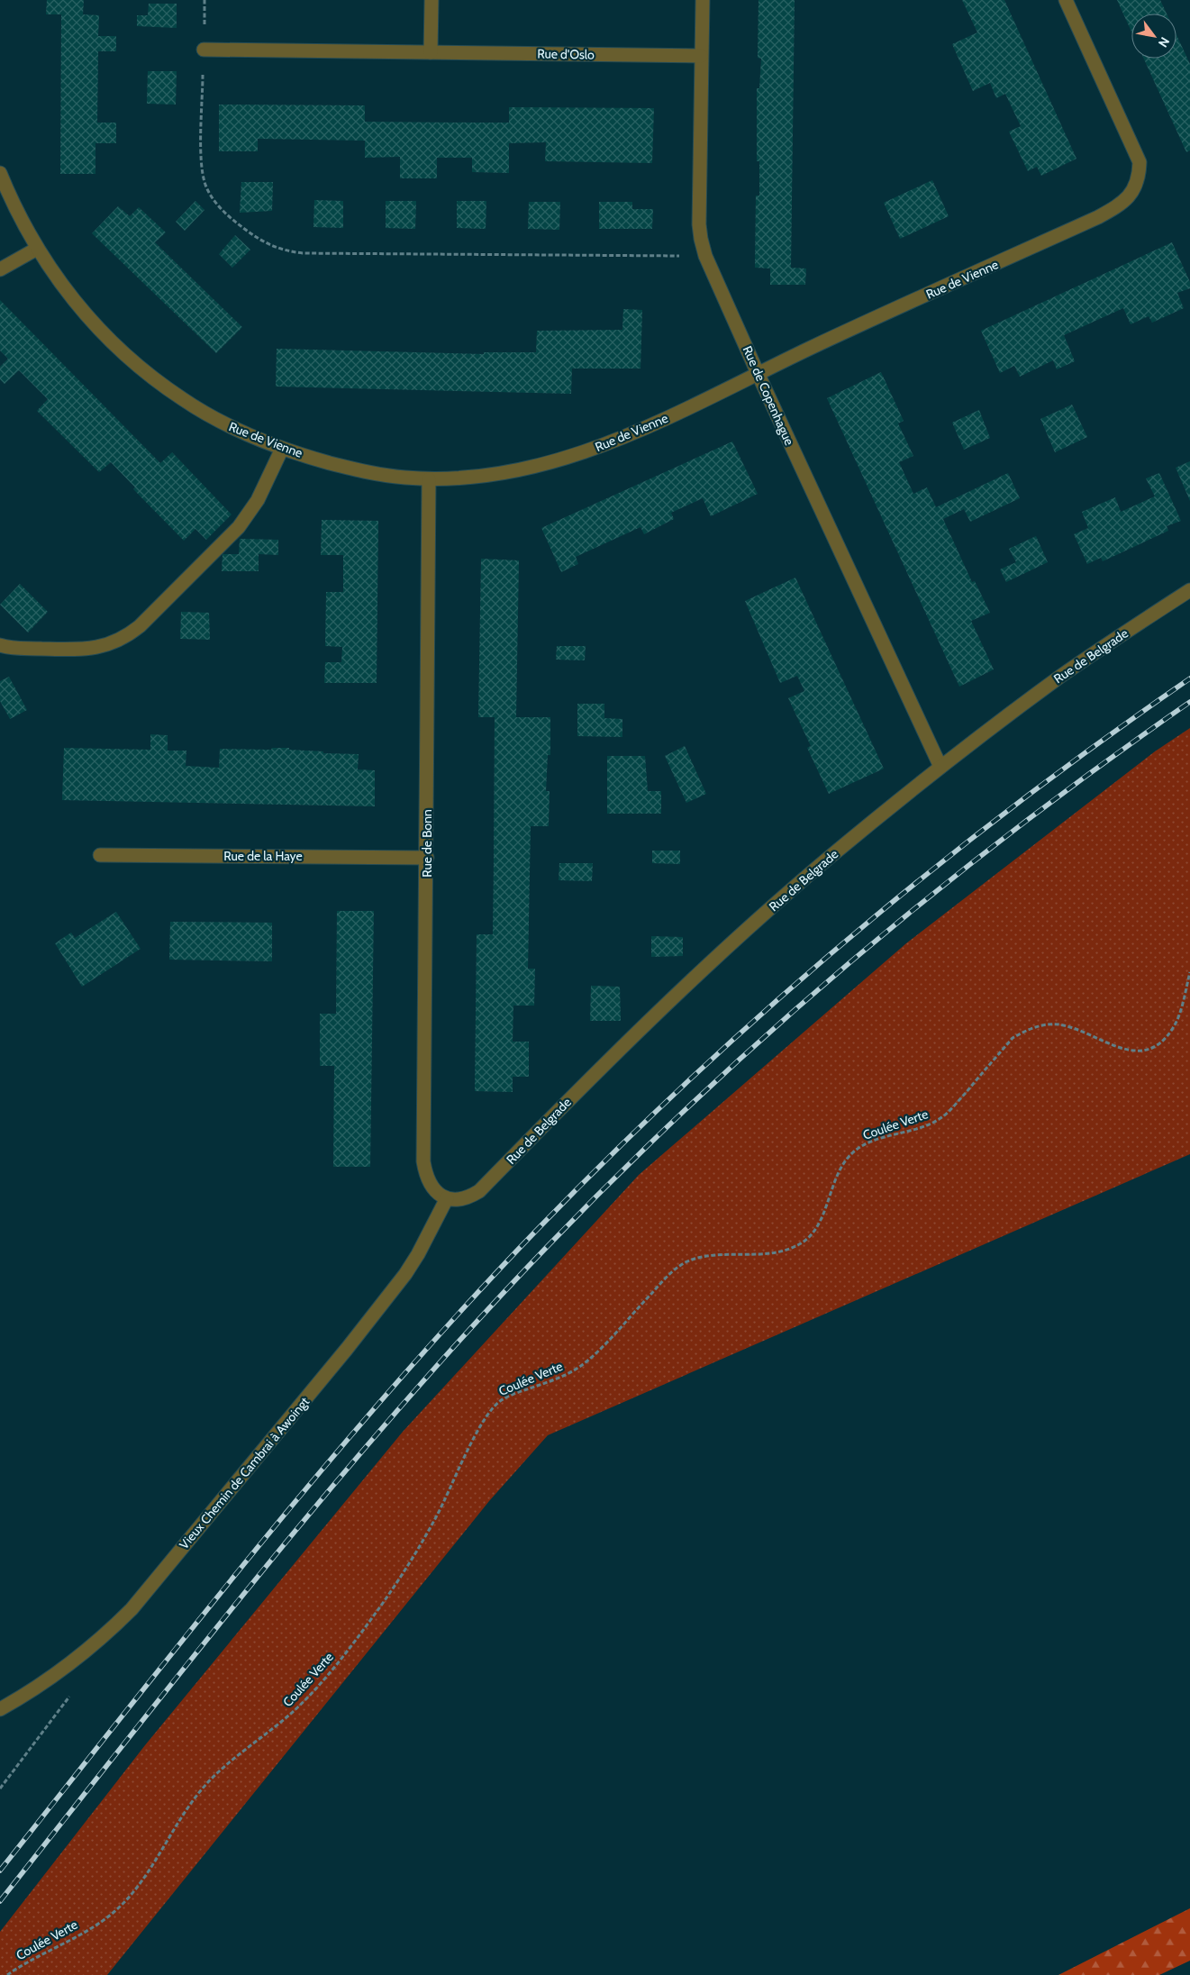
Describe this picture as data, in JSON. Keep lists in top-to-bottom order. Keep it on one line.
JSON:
{"streets":{"street":["Rue d'Oslo","Rue de Vienne","Rue de Copenhague","Rue de Belgrade","Rue de Bonn","Rue de la Haye","Vieux Chemin de Cambrai à Awoingt"],"path":["Coulée Verte"]},"crossings":[["Rue d'Oslo","Rue de Copenhague"],["Rue de Vienne","Rue de Copenhague"],["Rue de Vienne","Rue de Bonn"],["Rue de Copenhague","Rue de Belgrade"],["Rue de Belgrade","Rue de Bonn"],["Rue de Belgrade","Vieux Chemin de Cambrai à Awoingt"],["Rue de Bonn","Rue de la Haye"],["Rue de Bonn","Vieux Chemin de Cambrai à Awoingt"]],"north":"bottom right"}
